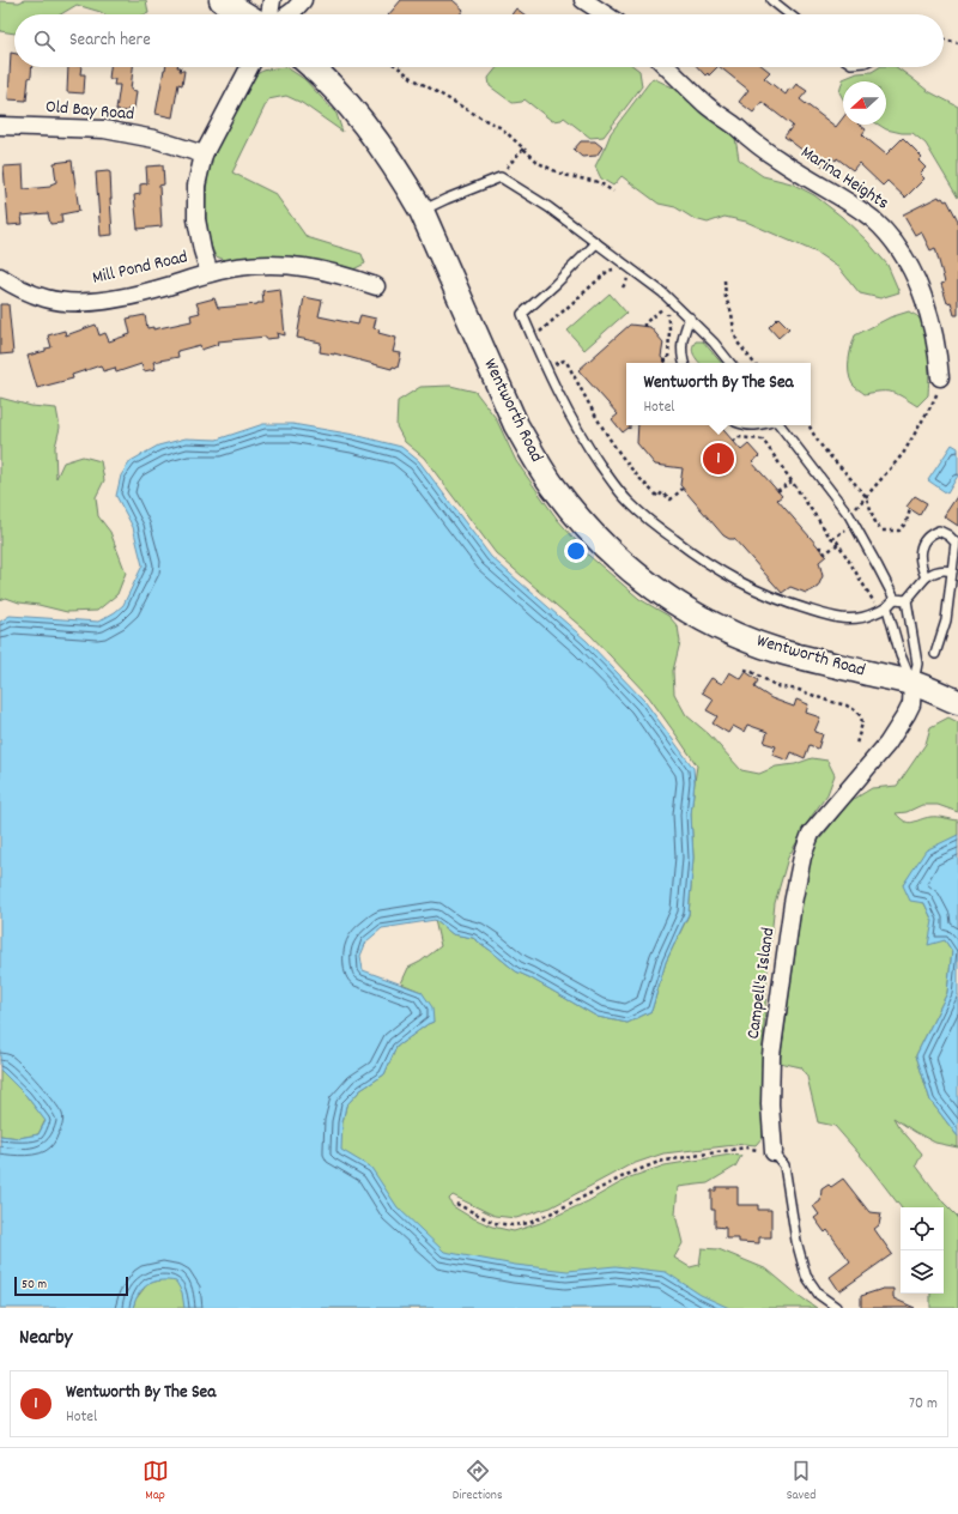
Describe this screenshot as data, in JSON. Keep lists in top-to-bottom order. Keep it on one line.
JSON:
{"streets":{"main road":["Wentworth Road"],"street":["Old Bay Road","Marina Heights","Mill Pond Road","Campell's Island"]},"crossings":[["Old Bay Road","Mill Pond Road"],["Wentworth Road","Campell's Island"]],"scale_bar":"50 m","north":"left","page":{"search":"Search here","popup":["Wentworth By The Sea","Hotel"],"pins":"1","scale":"50 m","heading":"Nearby","list":[{"mark":"1","name":"Wentworth By The Sea","note":"Hotel","value":"70 m"}],"nav":["Map","Directions","Saved"]}}
